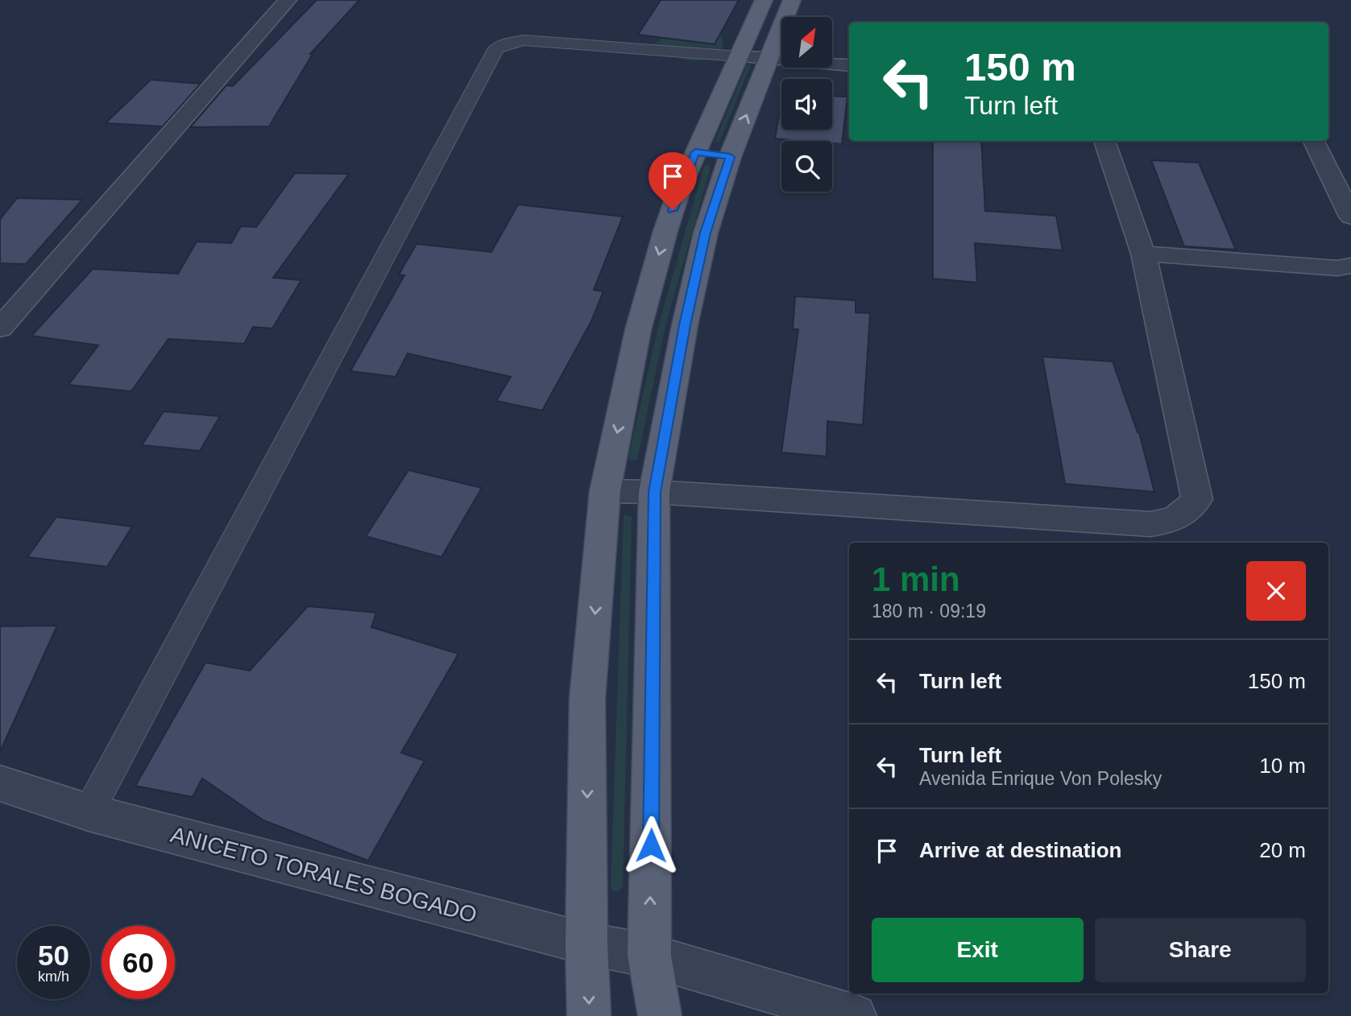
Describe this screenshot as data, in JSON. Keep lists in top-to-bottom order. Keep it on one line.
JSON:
{"streets":{"street":["ANICETO TORALES BOGADO"]},"north":"top right","page":{"turn":["150 m","Turn left"],"heading":["1 min","180 m · 09:19"],"list":[{"name":"Turn left","value":"150 m"},{"name":"Turn left","note":"Avenida Enrique Von Polesky","value":"10 m"},{"name":"Arrive at destination","value":"20 m"}],"buttons":["Exit","Share"],"speed":"50 km/h","limit":"60"}}
